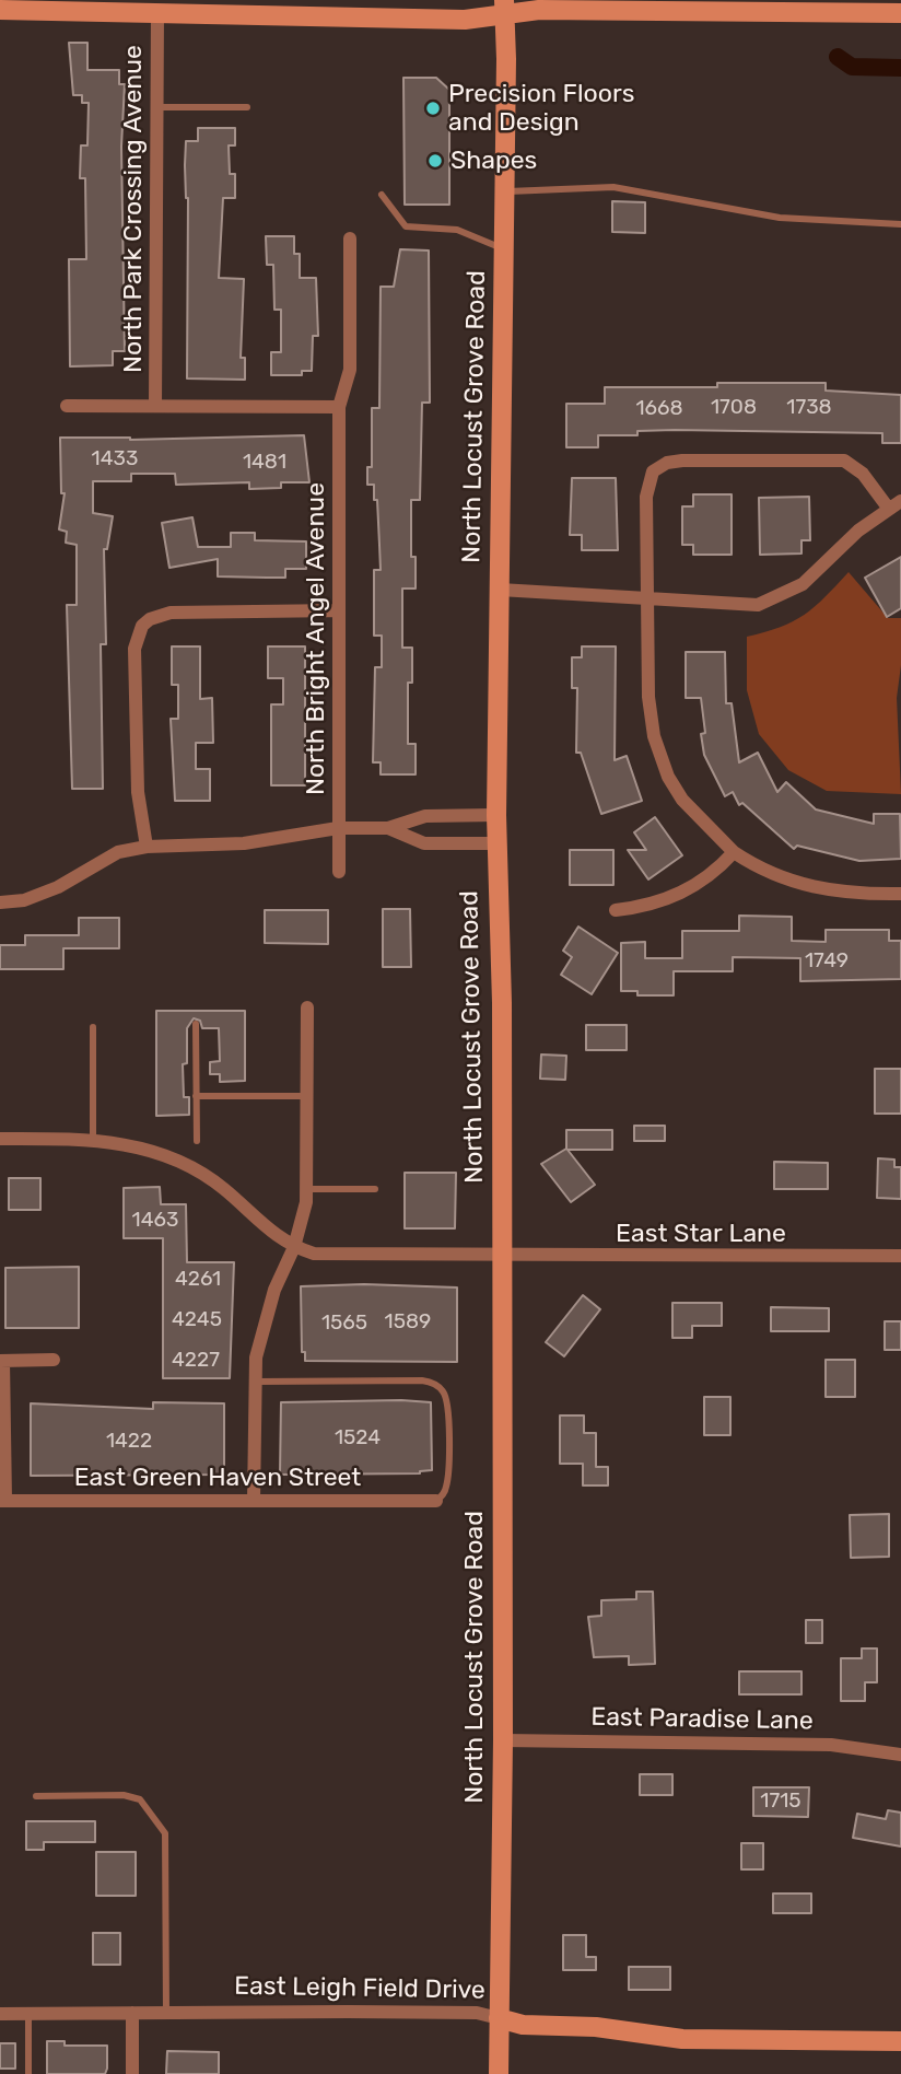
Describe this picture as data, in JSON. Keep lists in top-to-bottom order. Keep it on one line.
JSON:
{"streets":{"main road":["North Locust Grove Road","East Leigh Field Drive"],"street":["North Park Crossing Avenue","North Bright Angel Avenue","East Star Lane","East Green Haven Street","East Paradise Lane"]},"crossings":[["North Locust Grove Road","East Star Lane"],["North Locust Grove Road","East Paradise Lane"],["North Locust Grove Road","East Leigh Field Drive"]],"places":["Precision Floors and Design","Shapes"],"house_numbers":["1708","1738","1668","1433","1481","1749","1463","4261","4245","1589","1565","4227","1524","1422","1715"]}
